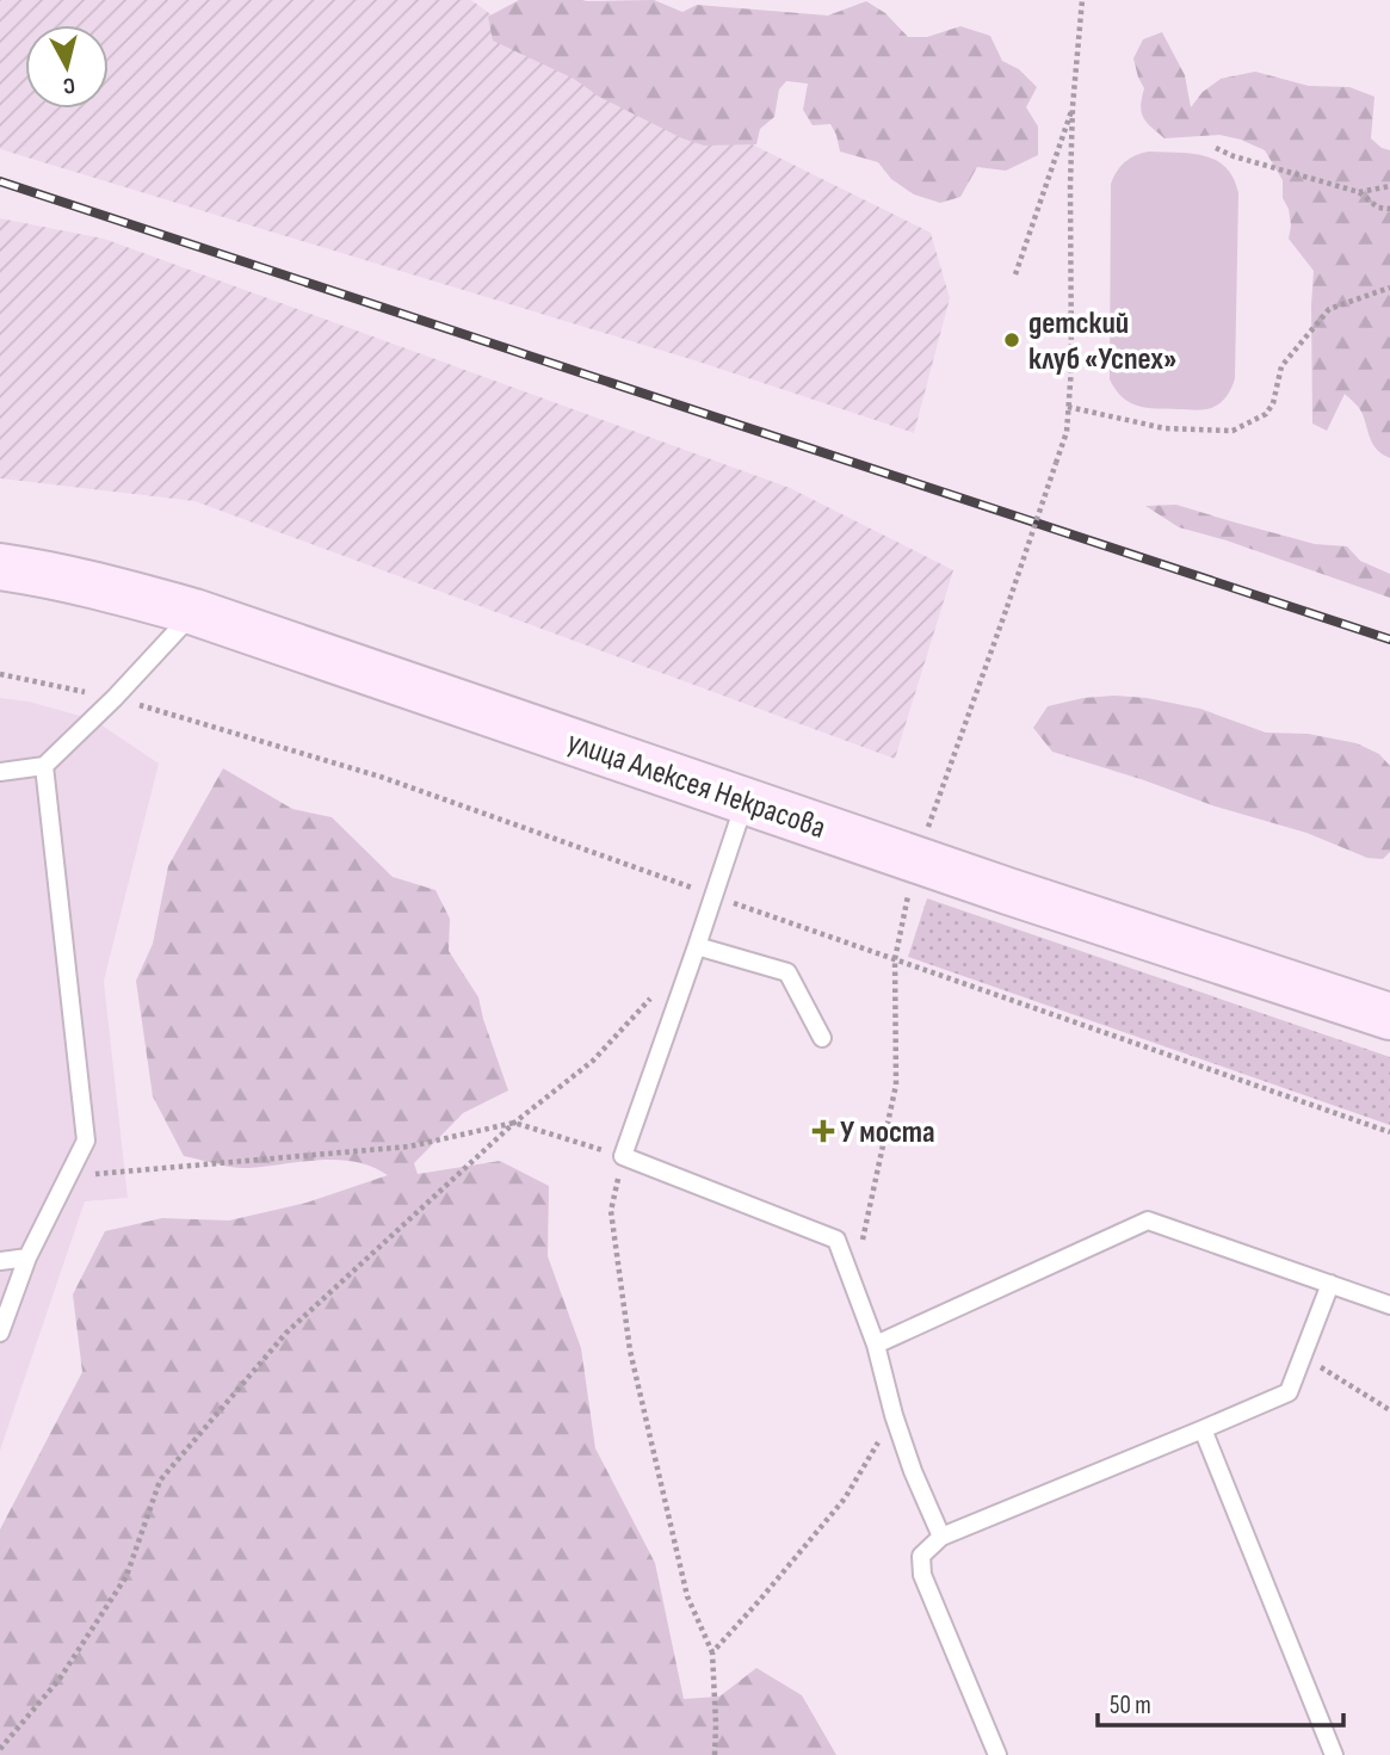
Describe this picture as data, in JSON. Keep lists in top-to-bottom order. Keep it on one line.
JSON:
{"streets":{"street":["улица Алексея Некрасова"]},"places":{"other":["детский клуб «Успех»"],"health":["У моста"]},"scale_bar":"50 m","north":"bottom"}
